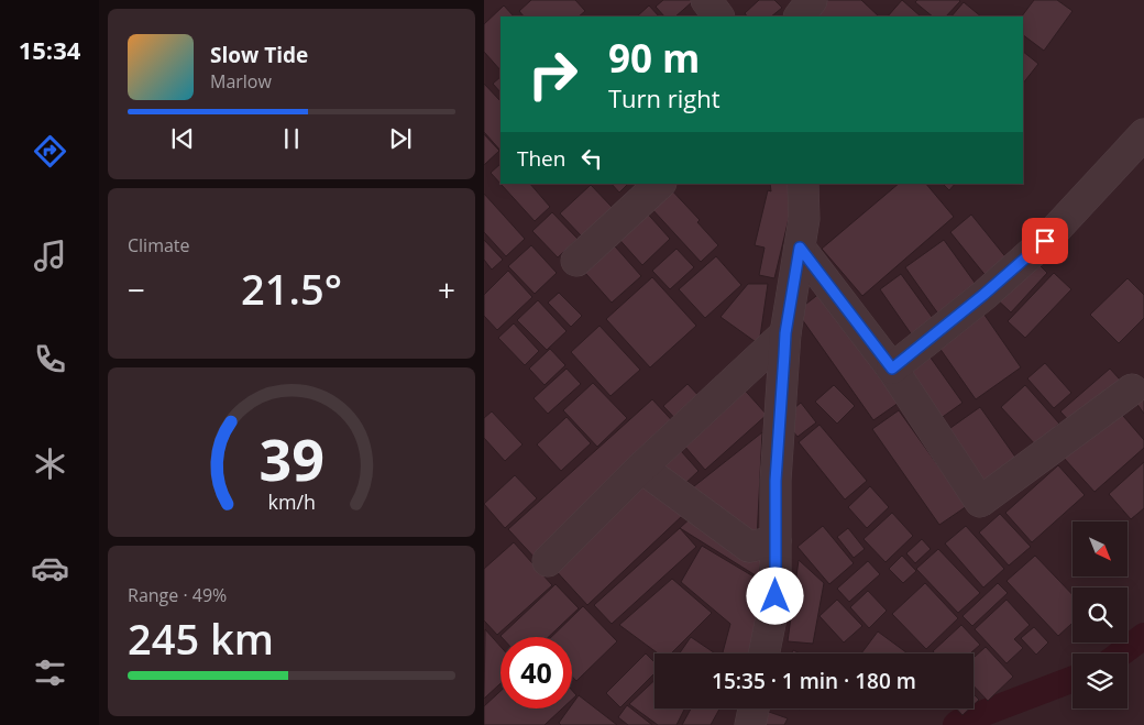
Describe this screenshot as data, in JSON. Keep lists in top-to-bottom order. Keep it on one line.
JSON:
{"north":"bottom right","page":{"tabs":"15:34","turn":["90 m","Turn right"],"song":["Slow Tide","Marlow"],"then":"Then","tile":["Climate",["Range · 49%","245 km"]],"heat":["−","21.5°","+"],"limit":"40","trip":"15:35 · 1 min · 180 m","gauge":["39","km/h"]}}
